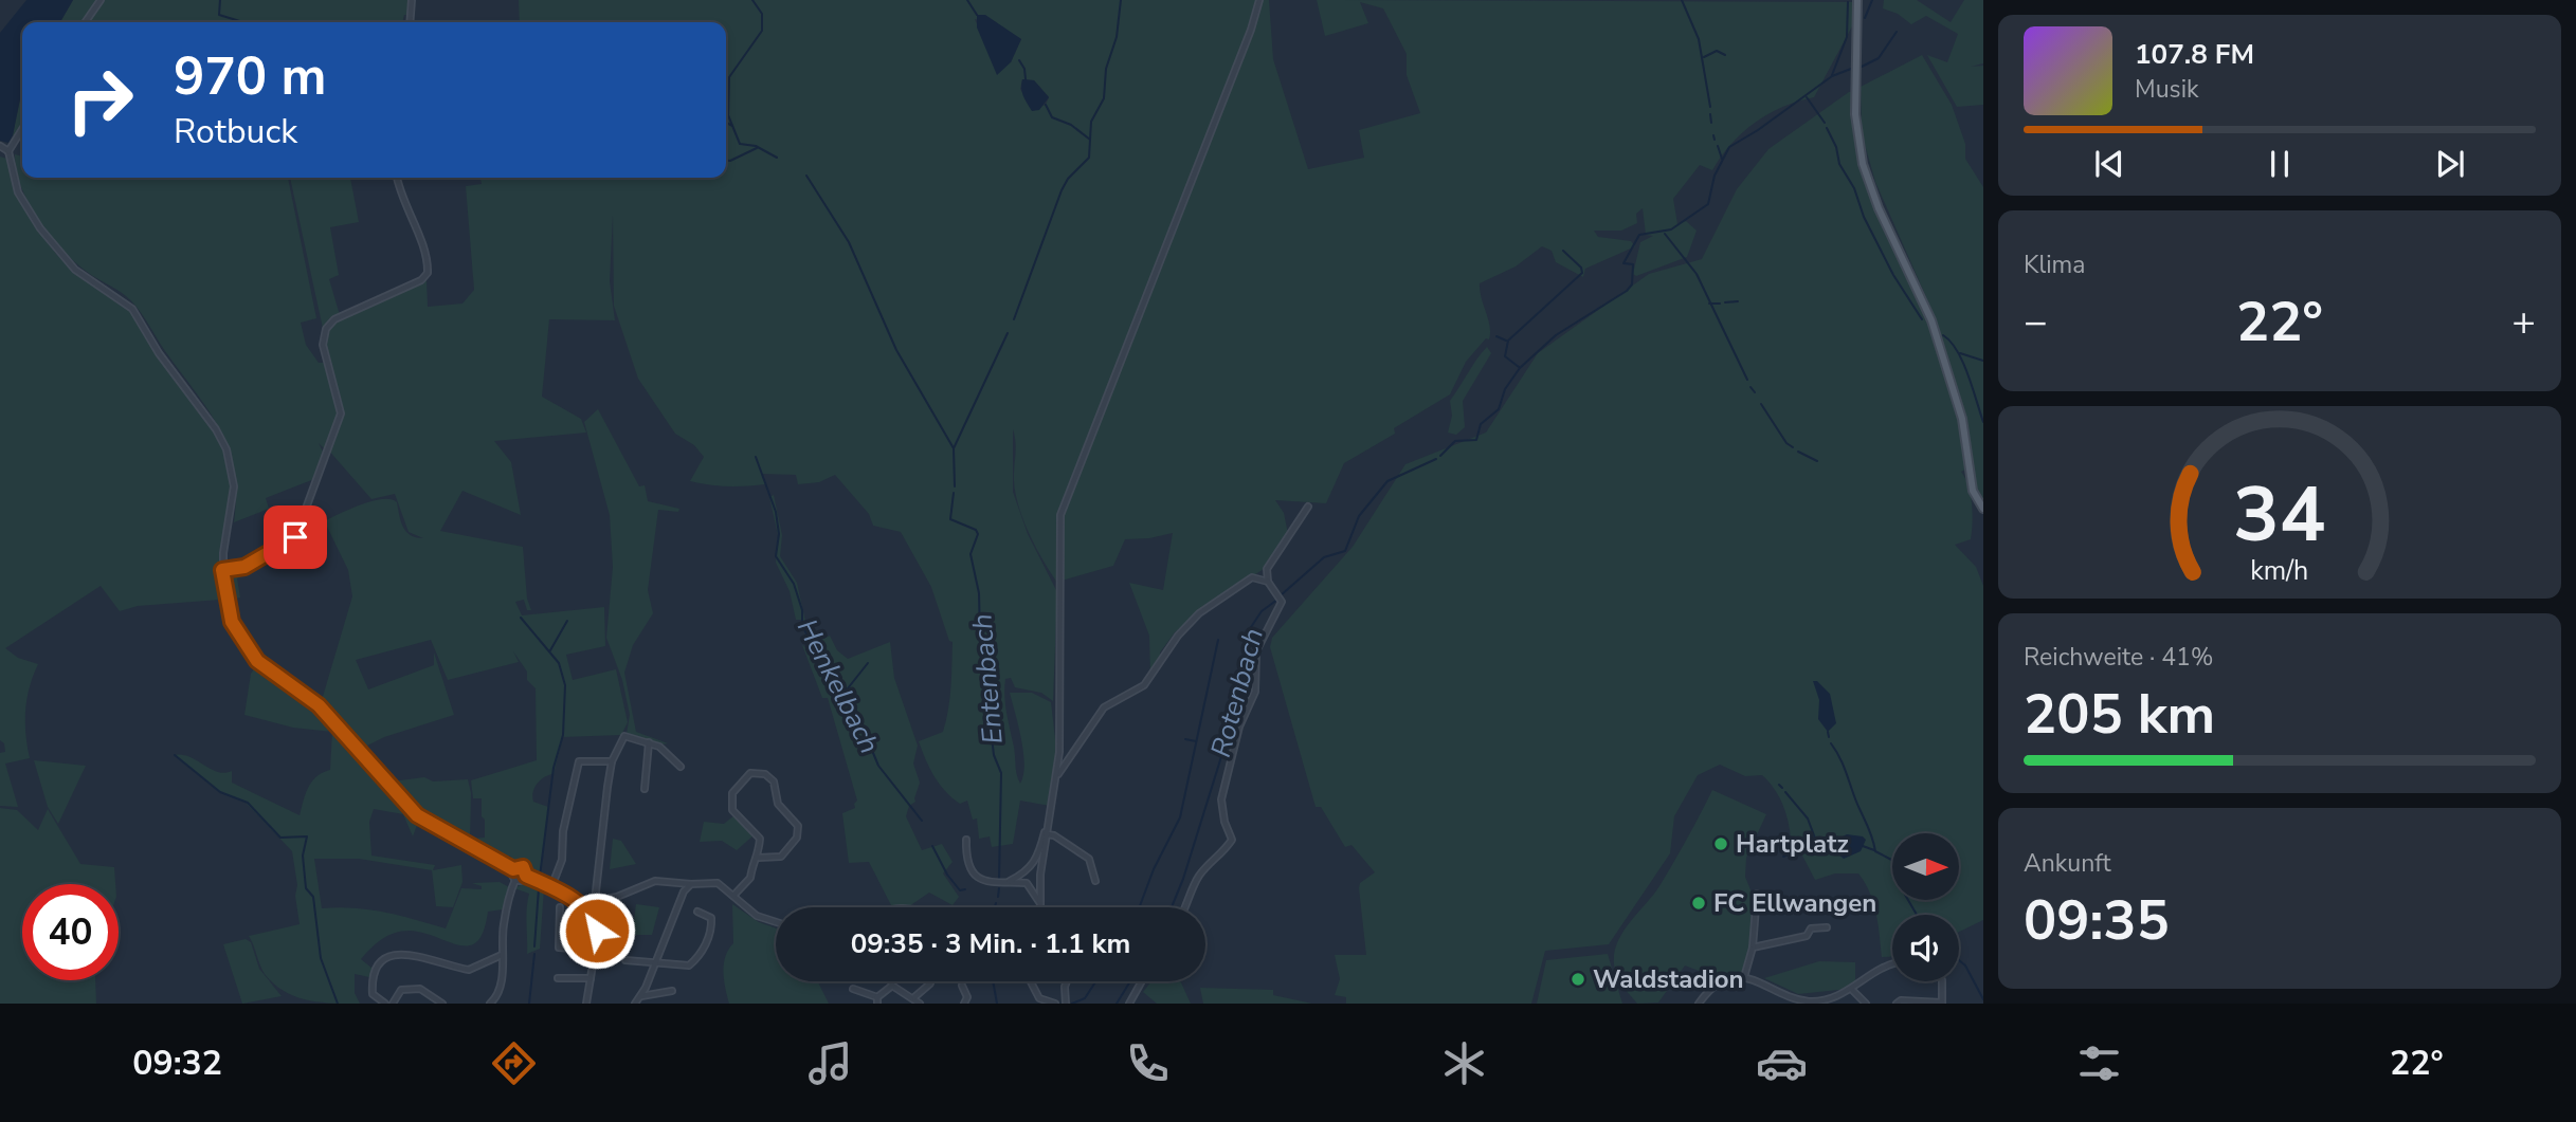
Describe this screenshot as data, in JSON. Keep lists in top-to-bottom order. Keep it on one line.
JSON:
{"water":["Entenbach","Henkelbach","Rotenbach"],"places":["Hartplatz","FC Ellwangen","Waldstadion"],"north":"right","page":{"turn":["970 m","Rotbuck"],"song":["107.8 FM","Musik"],"tile":["Klima",["Reichweite · 41%","205 km"],["Ankunft","09:35"]],"heat":["−","22°","+"],"limit":"40","trip":"09:35 · 3 Min. · 1.1 km","tabs":["09:32","22°"],"gauge":["34","km/h"]}}
